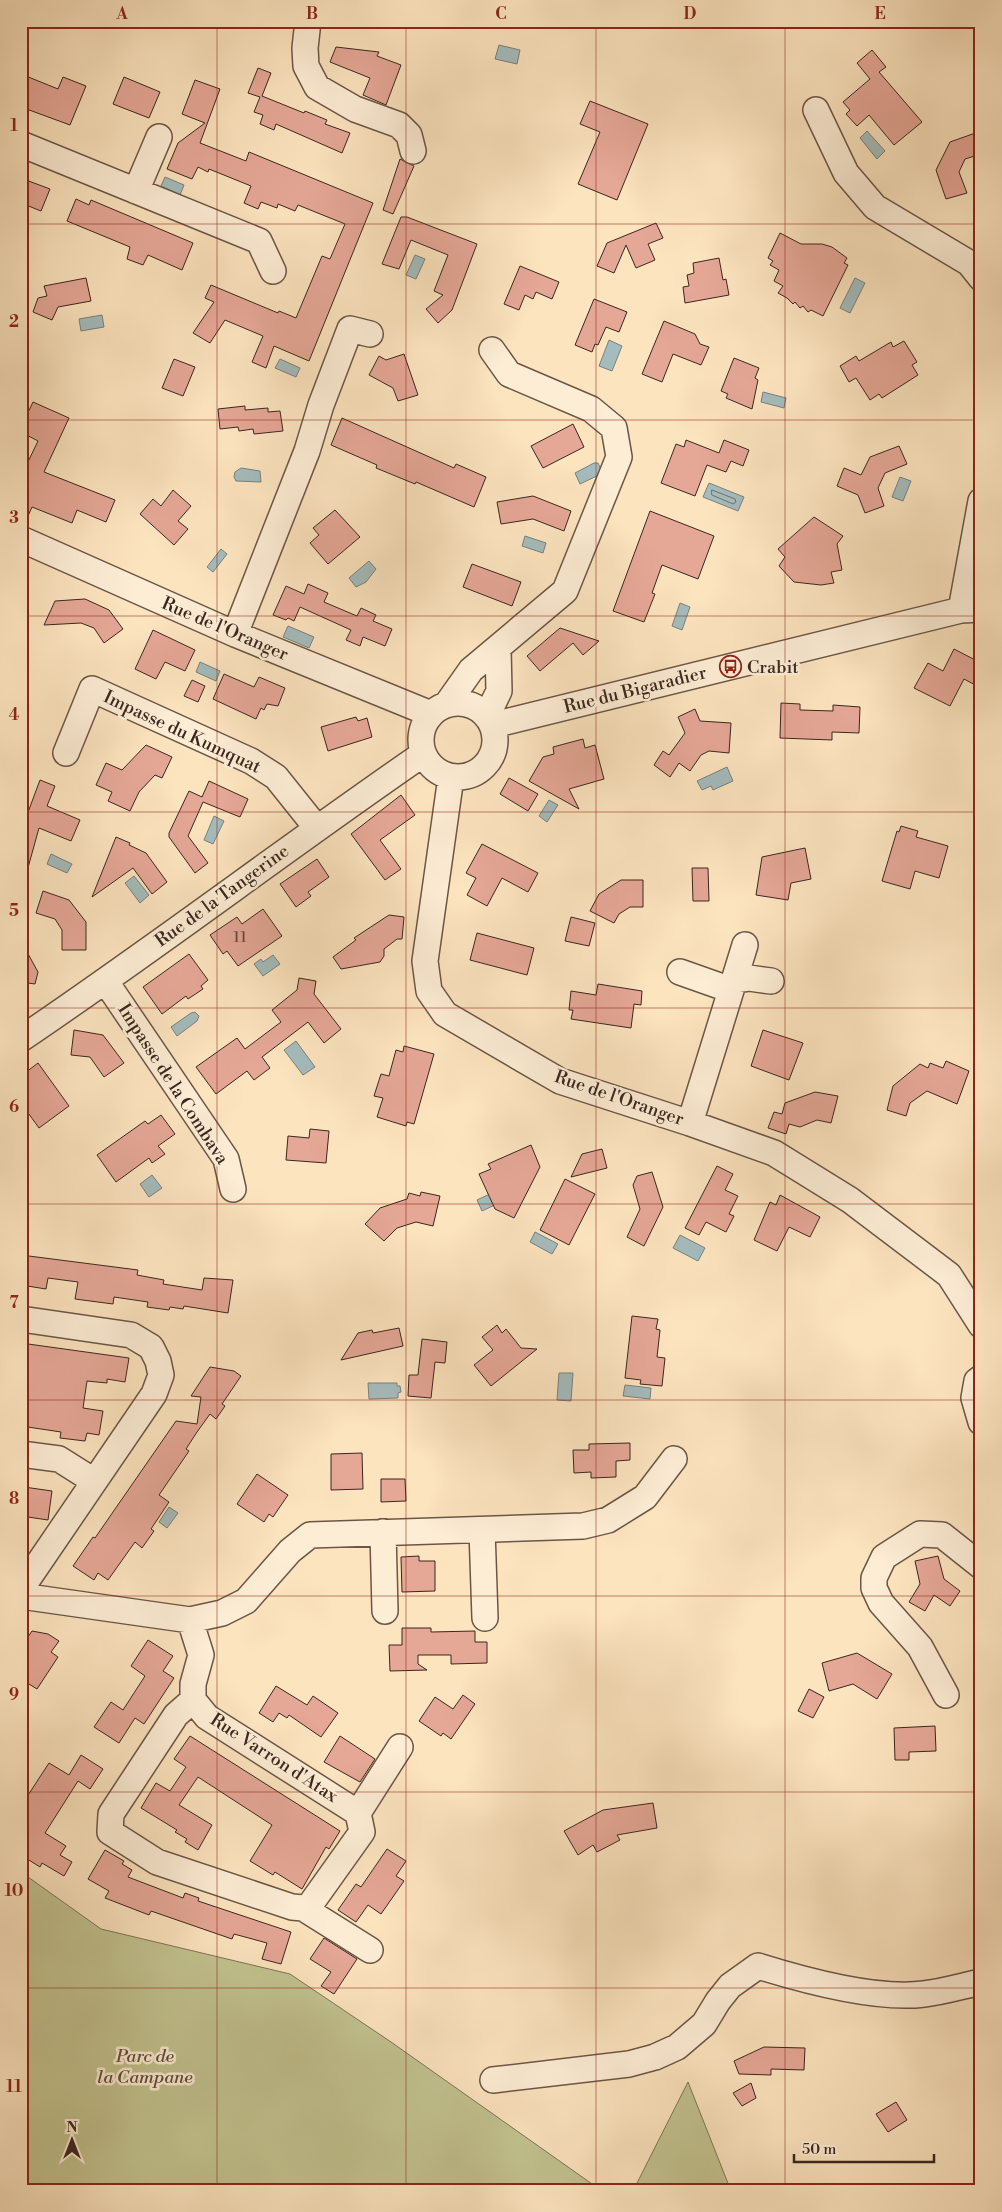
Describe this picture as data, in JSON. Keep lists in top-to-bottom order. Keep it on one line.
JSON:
{"streets":{"street":["Rue de l'Oranger","Rue du Bigaradier","Impasse du Kumquat","Rue de la Tangerine","Impasse de la Combava","Rue Varron d'Atax"]},"crossings":[["Rue de l'Oranger","Rue du Bigaradier"],["Rue de l'Oranger","Rue de la Tangerine"],["Rue du Bigaradier","Rue de la Tangerine"],["Impasse du Kumquat","Rue de la Tangerine"],["Rue de la Tangerine","Impasse de la Combava"]],"parks":["Parc de la Campane"],"places":{"bus stop":["Crabit"]},"house_numbers":["11"],"scale_bar":"50 m","north":"top","grid":{"columns":["A","B","C","D","E"],"rows":["1","2","3","4","5","6","7","8","9","10","11"]}}
